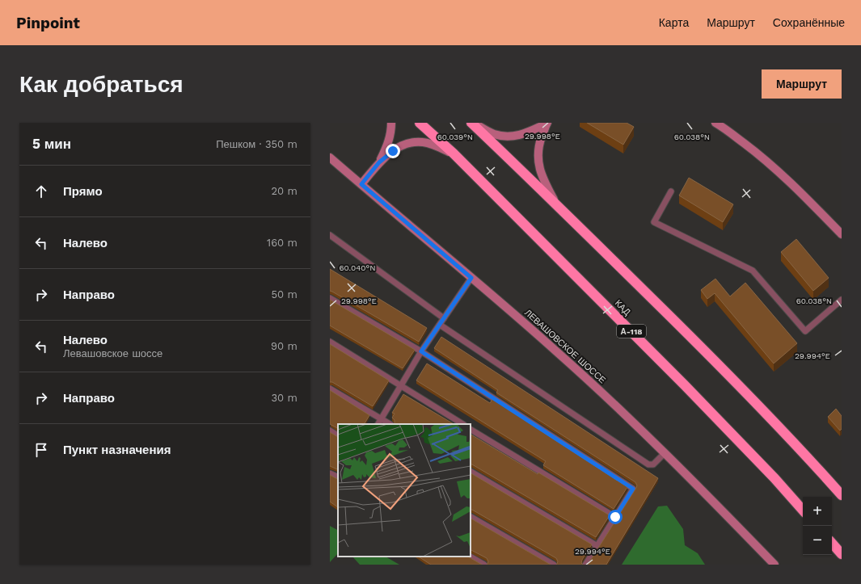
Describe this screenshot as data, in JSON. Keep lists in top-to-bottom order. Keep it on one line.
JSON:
{"streets":{"highway":["КАД","А-118"],"main road":["ЛЕВАШОВСКОЕ ШОССЕ"]},"page":{"header":"Pinpoint","nav":["Карта","Маршрут","Сохранённые"],"buttons":"Маршрут","title":"Как добраться","heading":["5 мин","Пешком · 350 m"],"list":[["Прямо","20 m"],["Налево","160 m"],["Направо","50 m"],["Налево","Левашовское шоссе","90 m"],["Направо","30 m"],"Пункт назначения"],"map_buttons":["+","−"]},"coordinates":["29.998°E","60.039°N","60.038°N","60.040°N","29.994°E"]}
